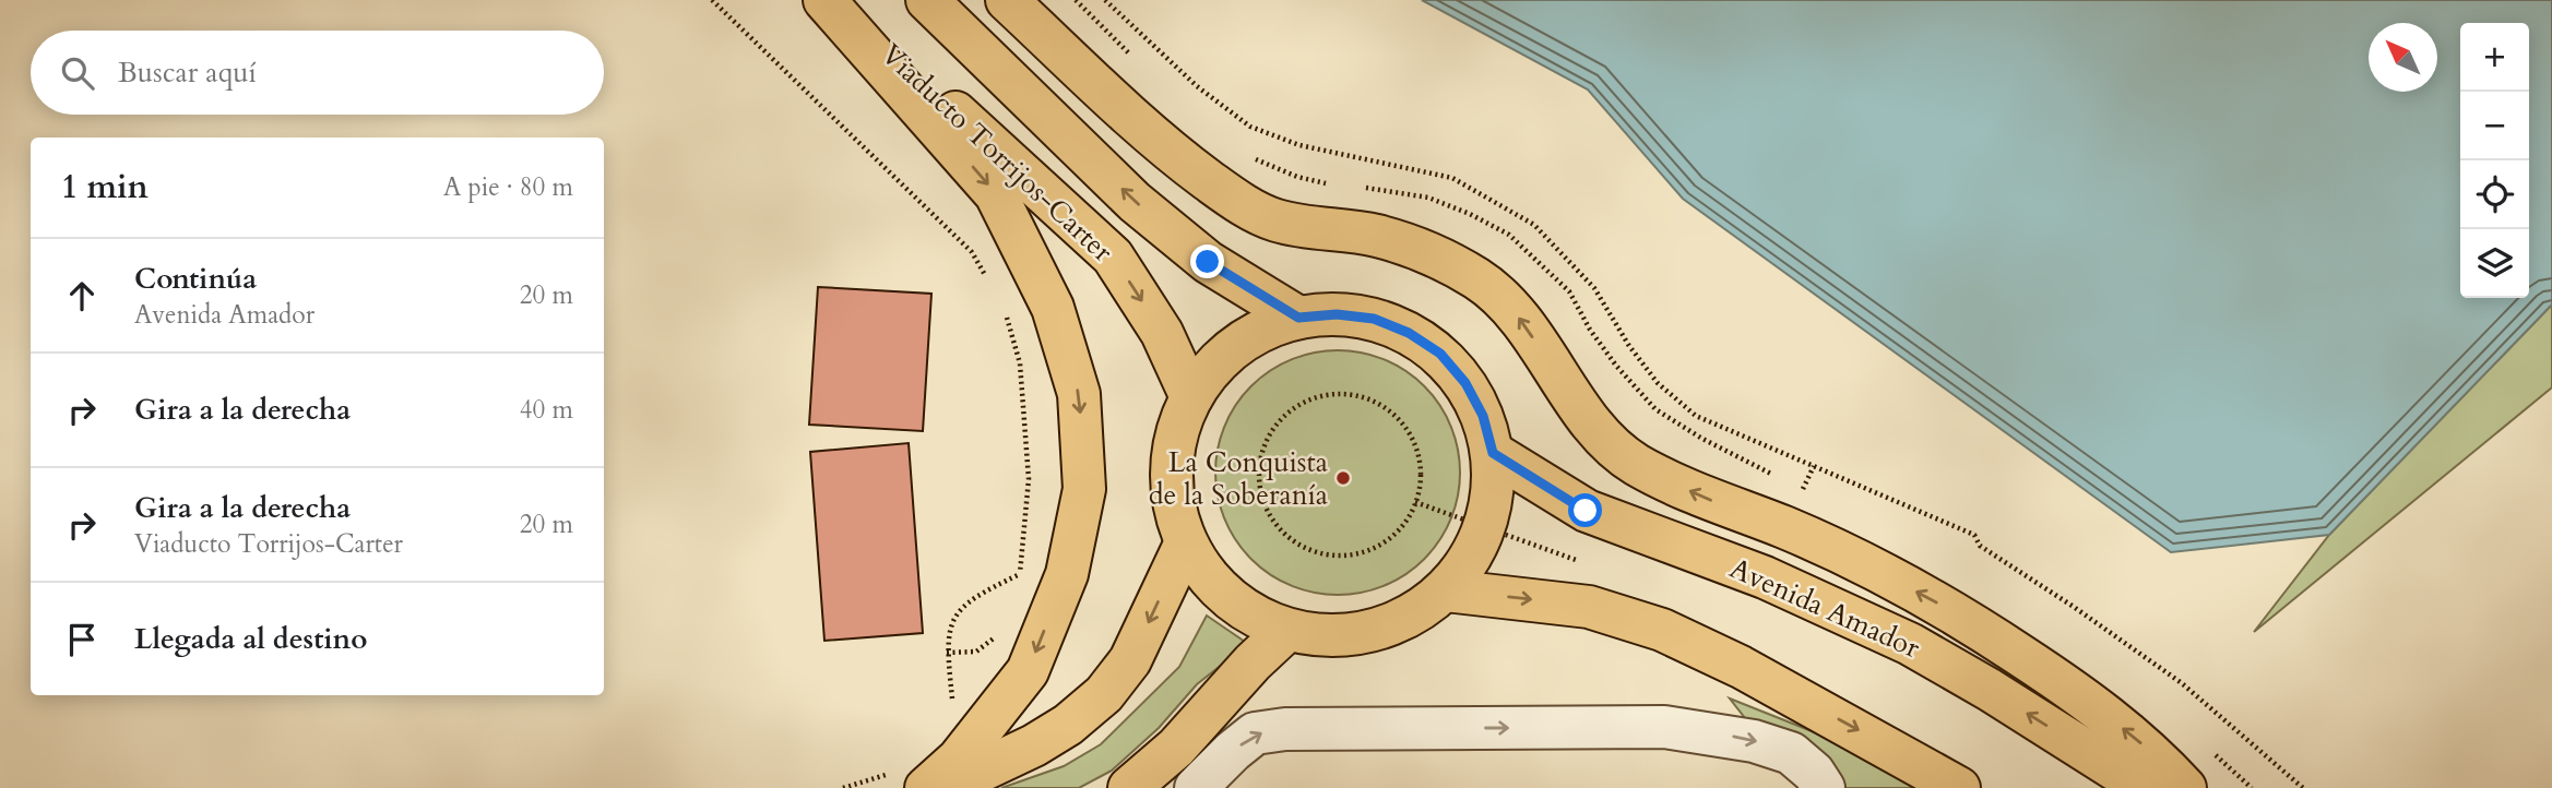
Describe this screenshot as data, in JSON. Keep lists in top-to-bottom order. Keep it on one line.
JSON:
{"streets":{"main road":["Viaducto Torrijos-Carter","Avenida Amador"]},"places":["La Conquista de la Soberanía"],"north":"top left","page":{"map_buttons":["+","−"],"search":"Buscar aquí","heading":["1 min","A pie · 80 m"],"list":[["Continúa","Avenida Amador","20 m"],["Gira a la derecha","40 m"],["Gira a la derecha","Viaducto Torrijos-Carter","20 m"],"Llegada al destino"]}}
